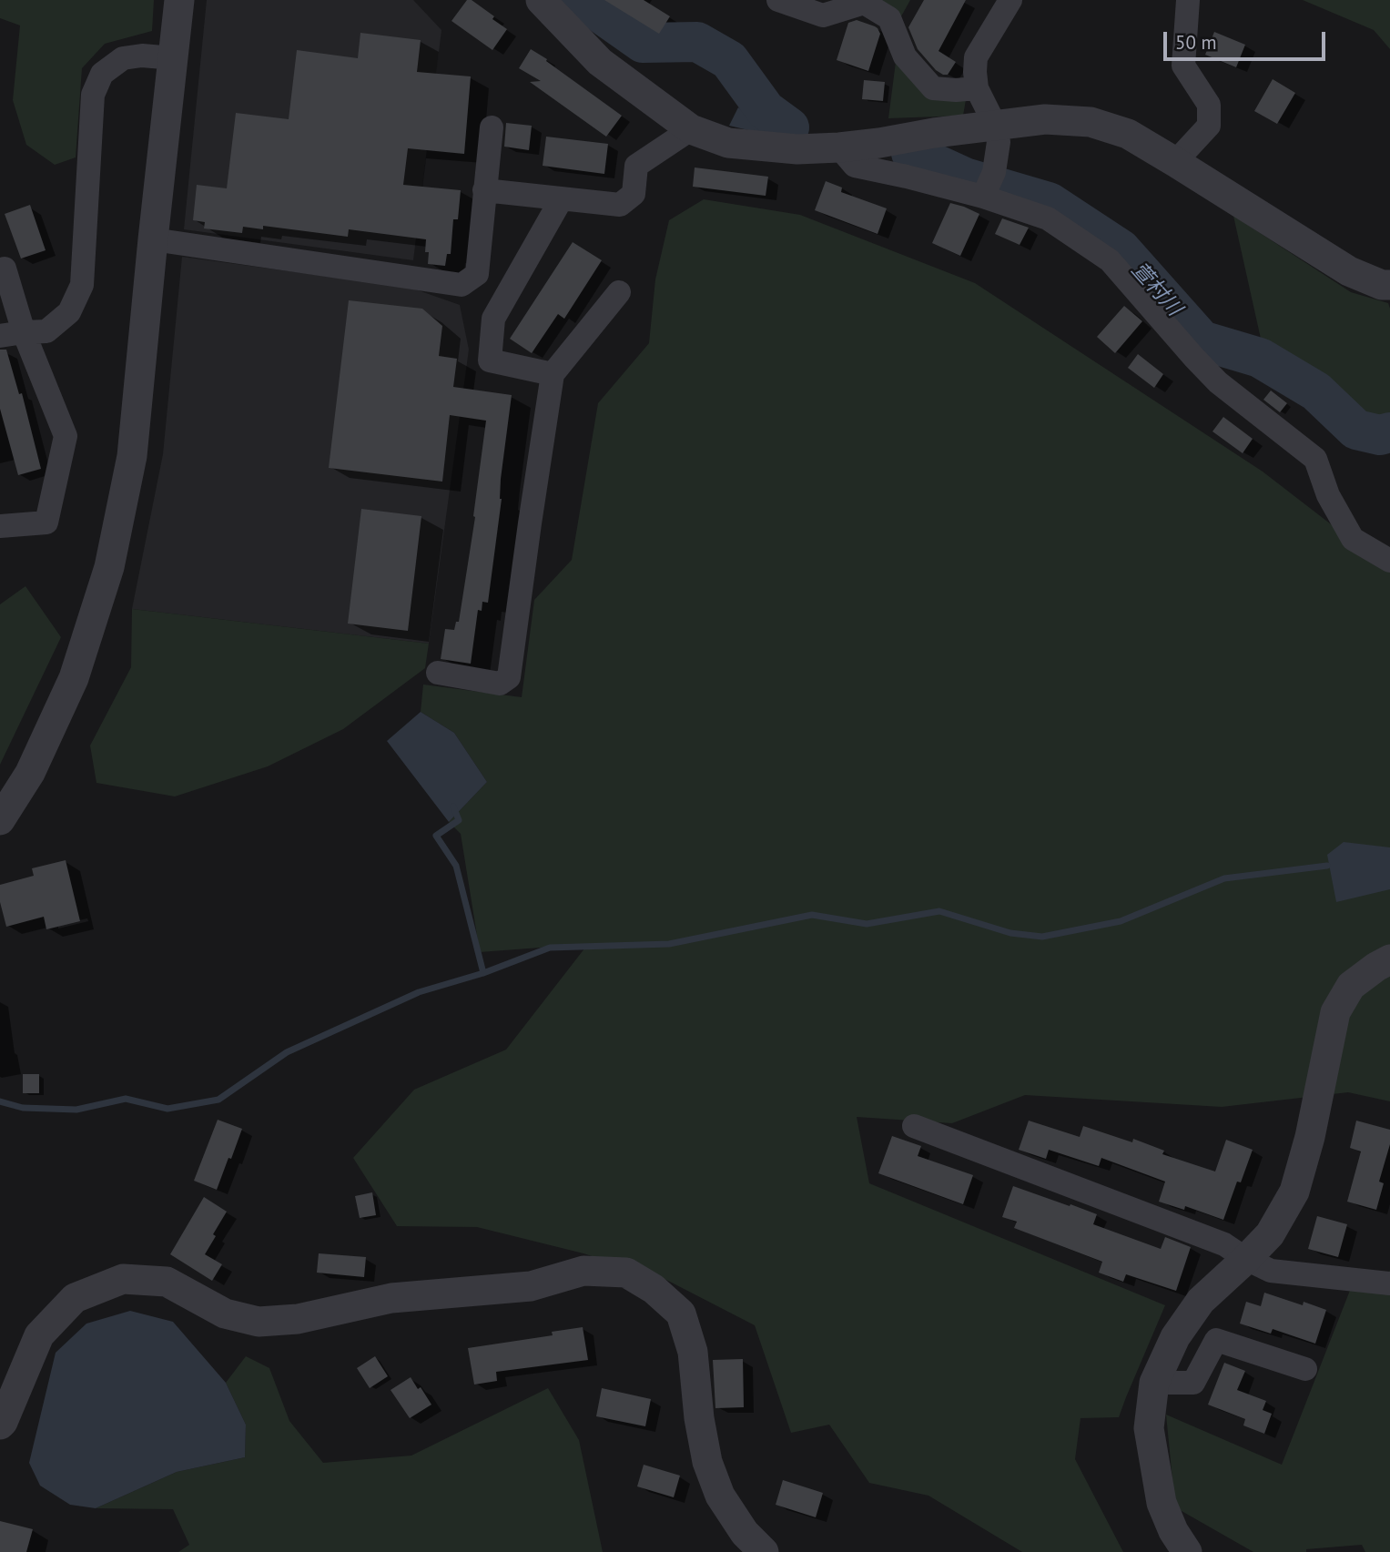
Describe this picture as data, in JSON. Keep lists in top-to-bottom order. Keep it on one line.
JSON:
{"water":["萱村川"],"scale_bar":"50 m"}
